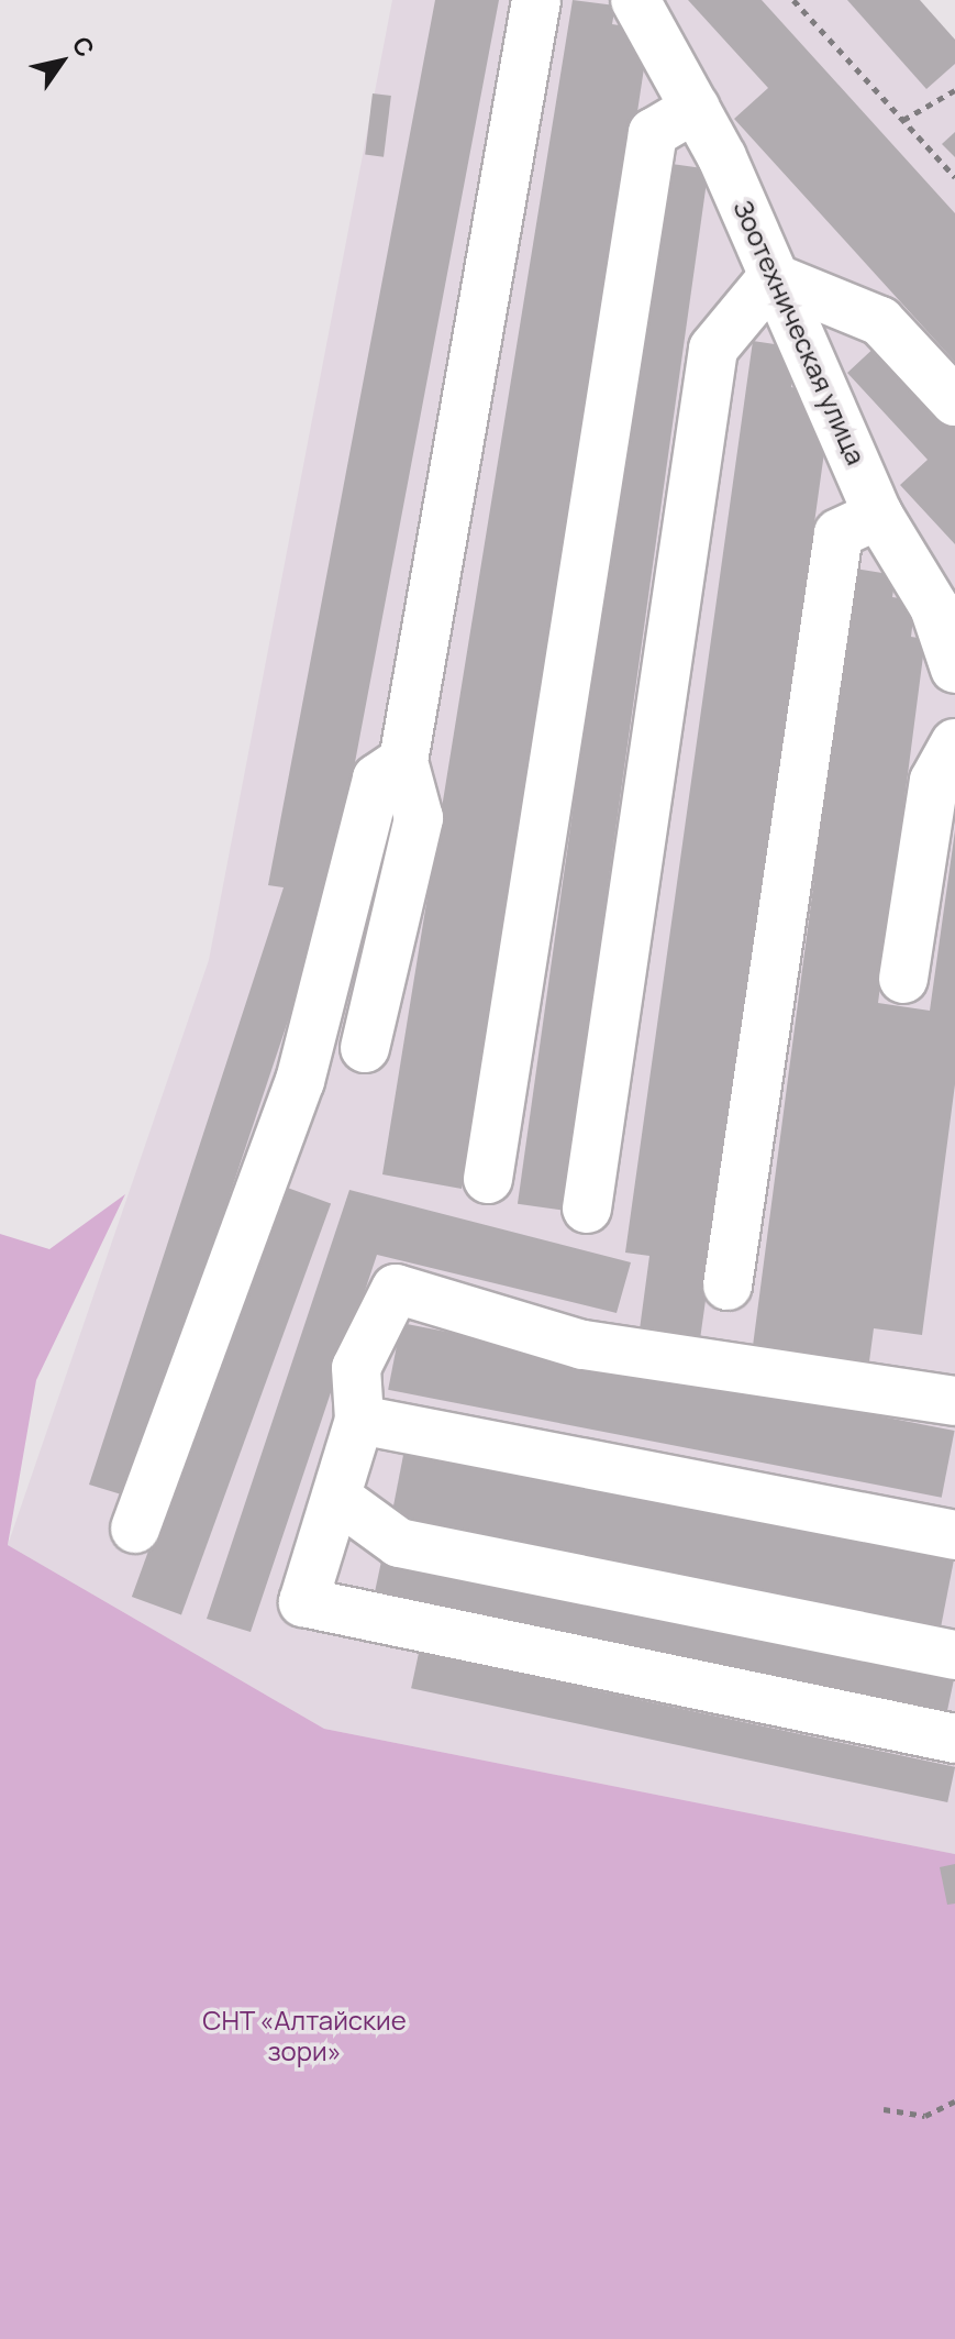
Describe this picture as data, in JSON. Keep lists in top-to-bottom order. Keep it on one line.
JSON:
{"streets":{"street":["Зоотехническая улица"]},"parks":["СНТ «Алтайские зори»"],"north":"top right"}
